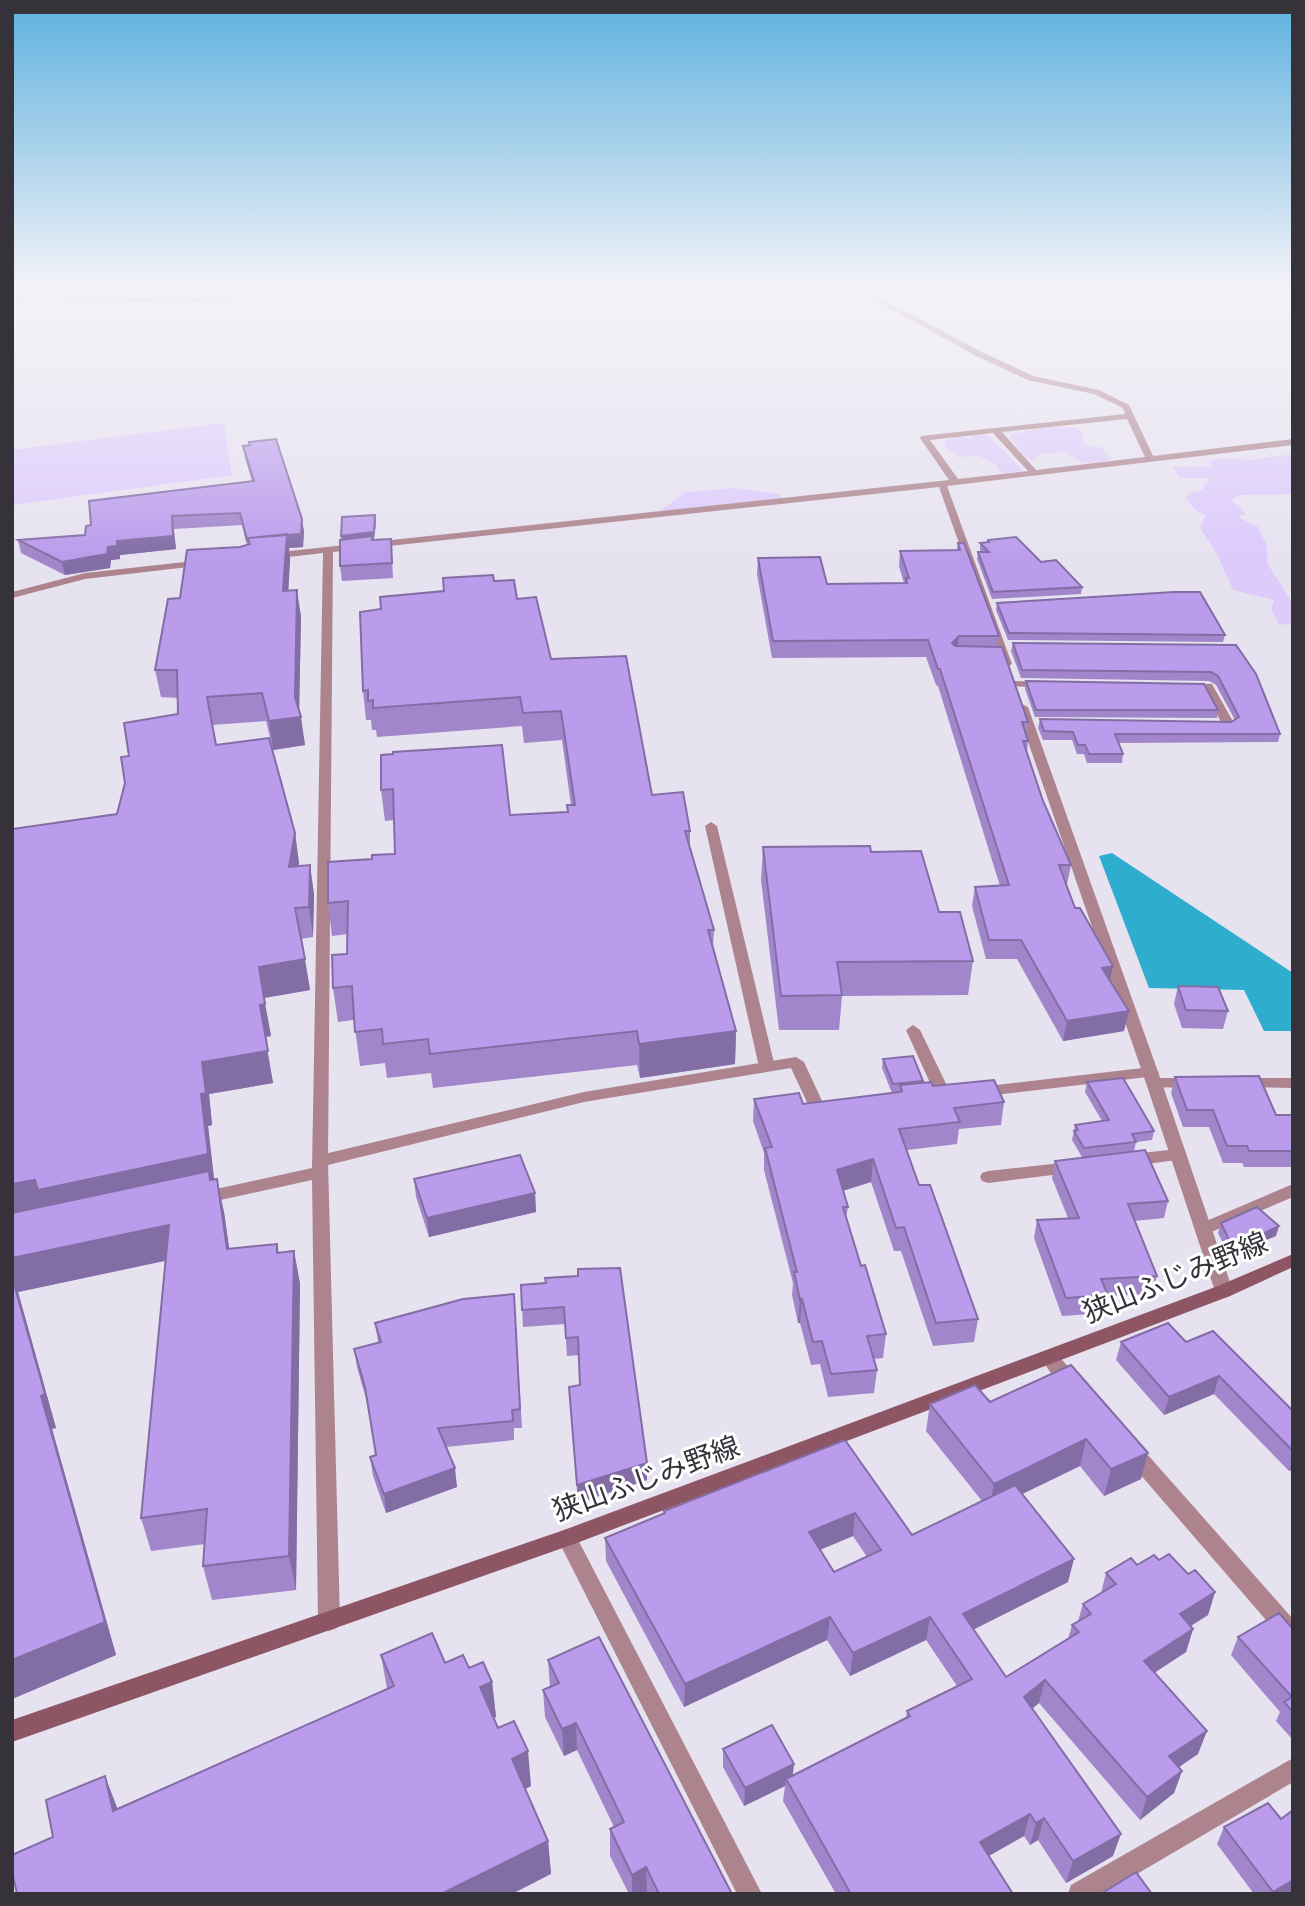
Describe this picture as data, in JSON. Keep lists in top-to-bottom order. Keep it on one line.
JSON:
{"streets":{"main road":["狭山ふじみ野線"]}}
